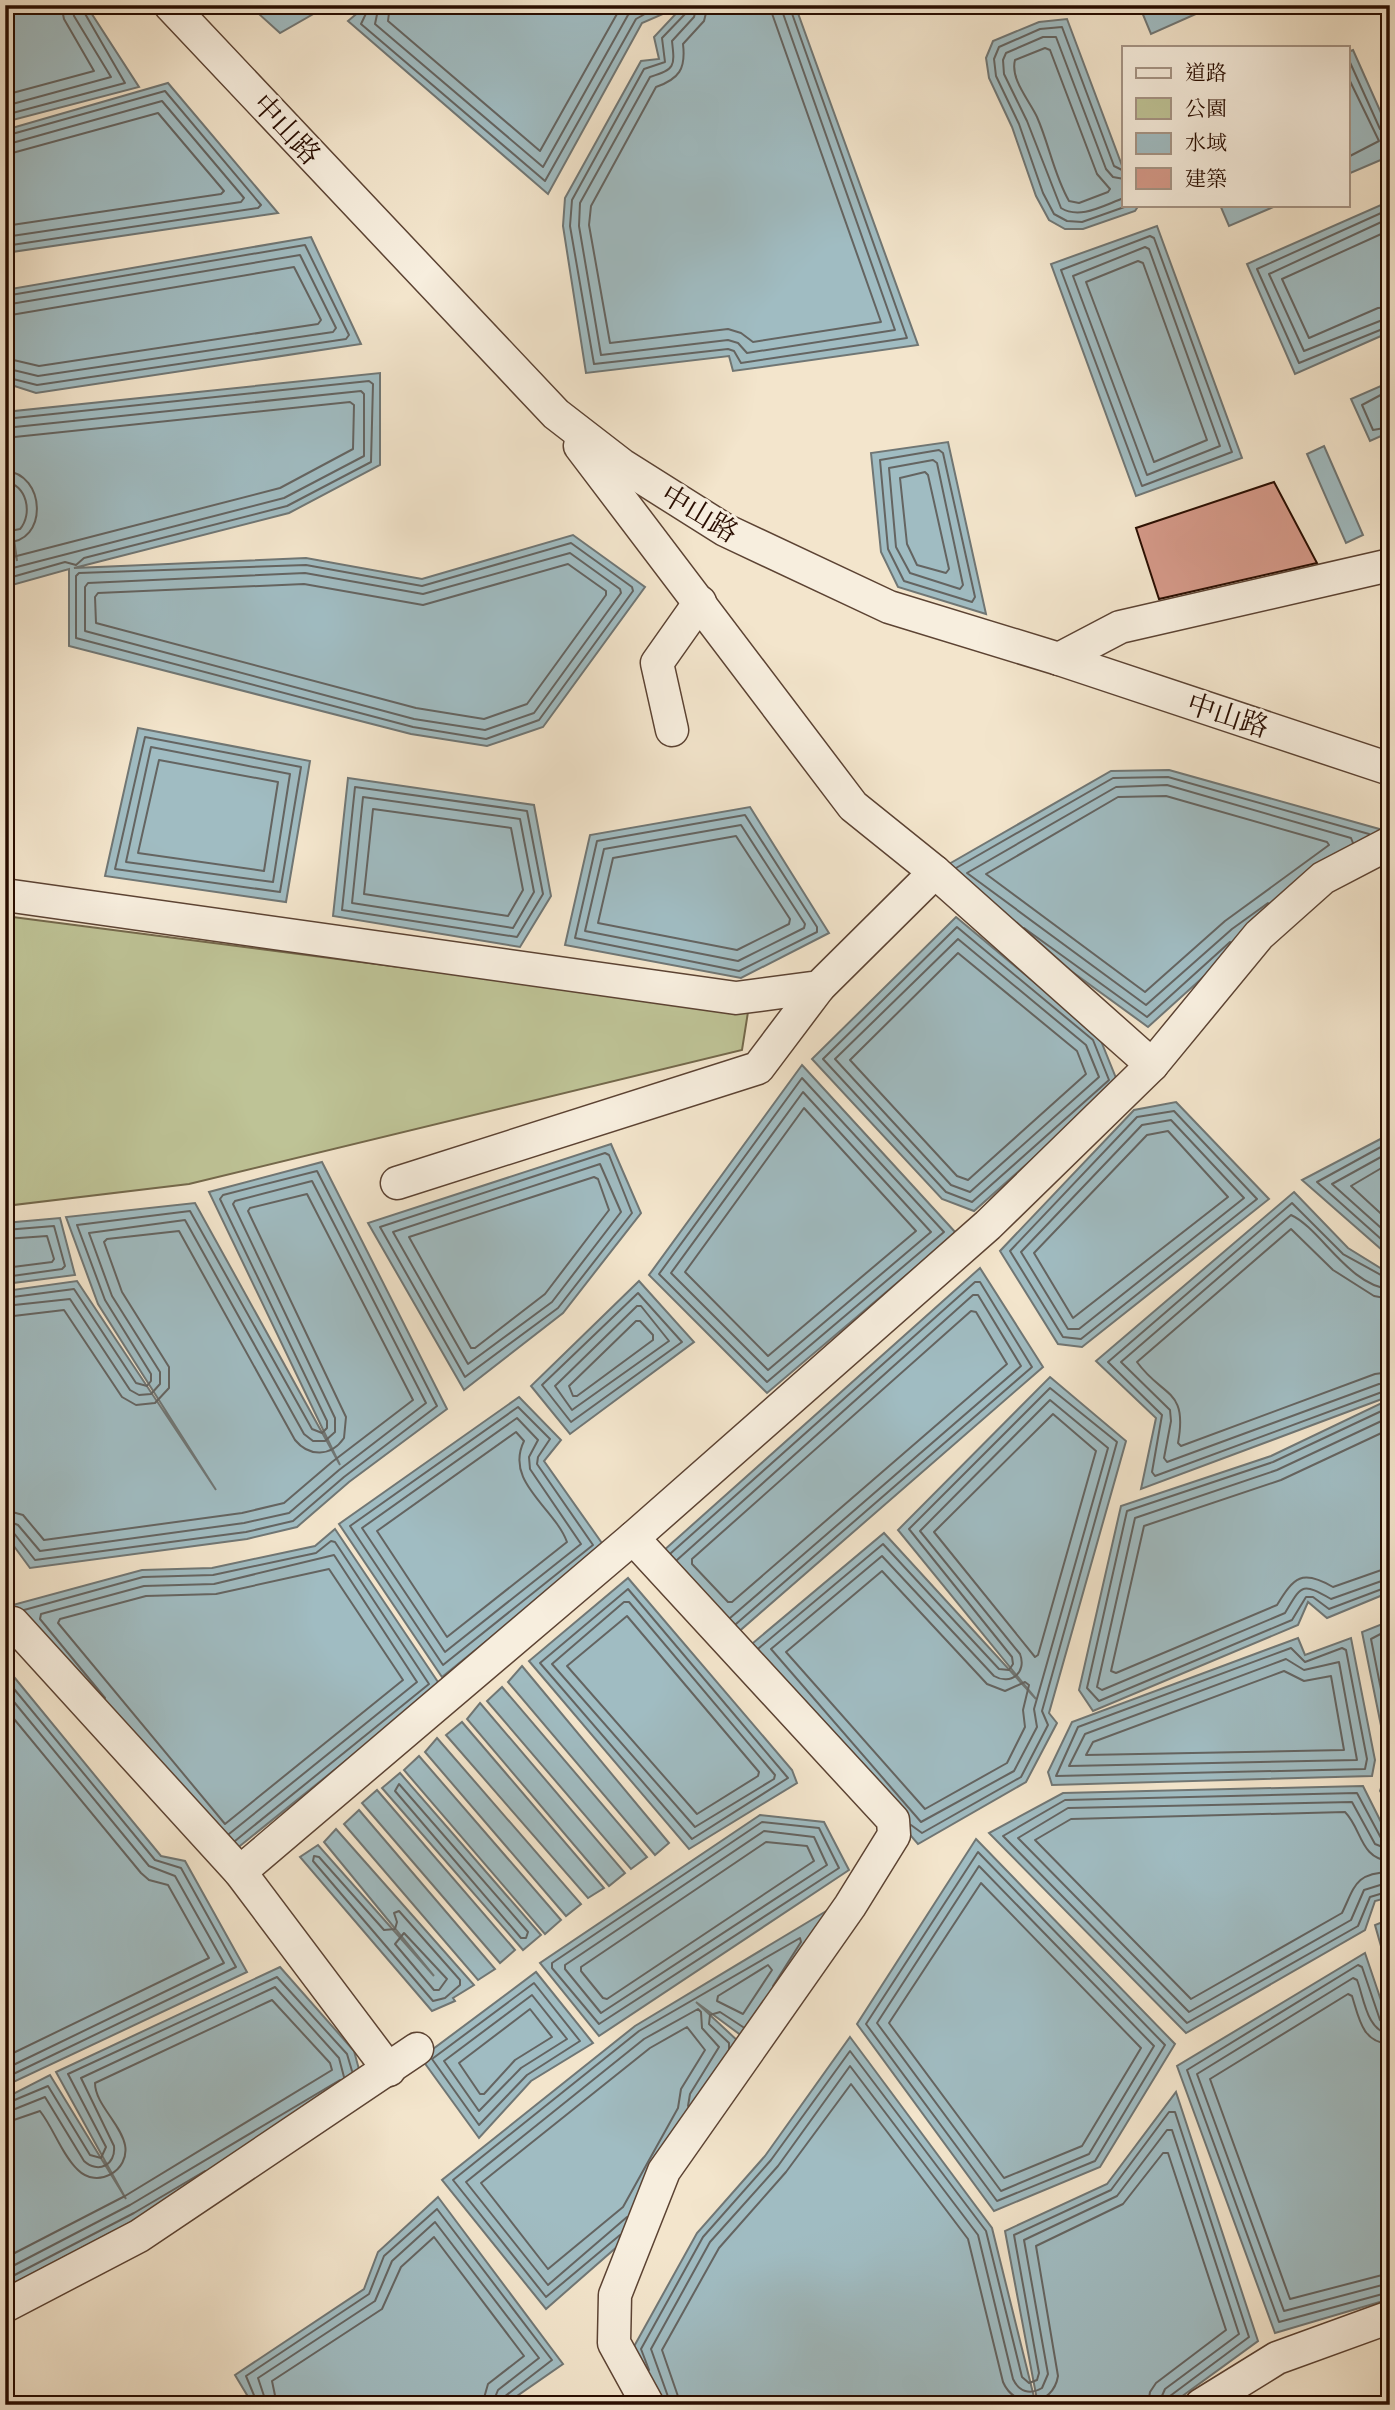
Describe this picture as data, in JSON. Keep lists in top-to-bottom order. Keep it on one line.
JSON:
{"streets":{"street":["中山路"]},"legend":["道路","公園","水域","建築"]}
